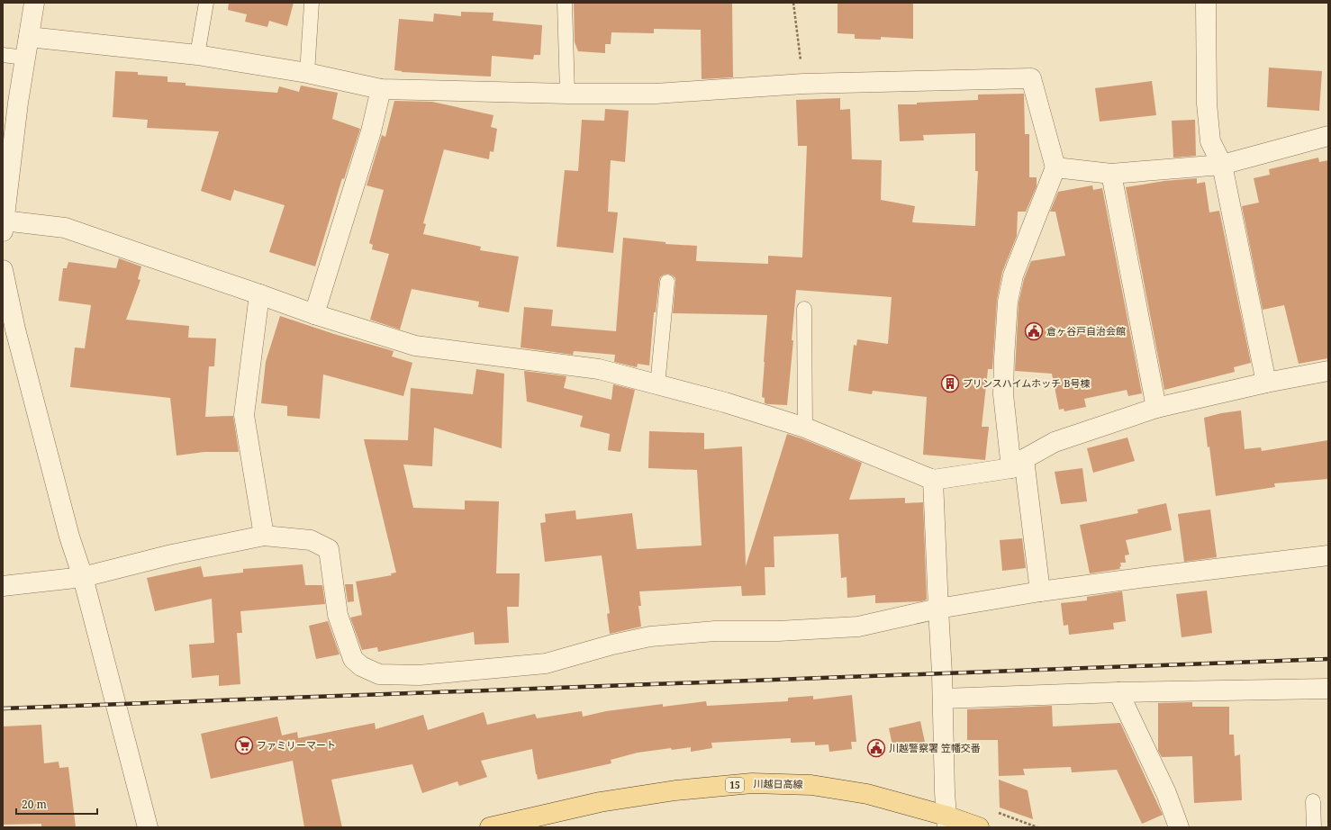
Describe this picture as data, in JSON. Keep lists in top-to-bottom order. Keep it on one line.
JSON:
{"streets":{"main road":["川越日高線","15"]},"places":{"public building":["倉ヶ谷戸自治会館","川越警察署 笠幡交番"],"building":["プリンスハイムホッチ B号棟"],"supermarket":["ファミリーマート"]},"scale_bar":"20 m"}
